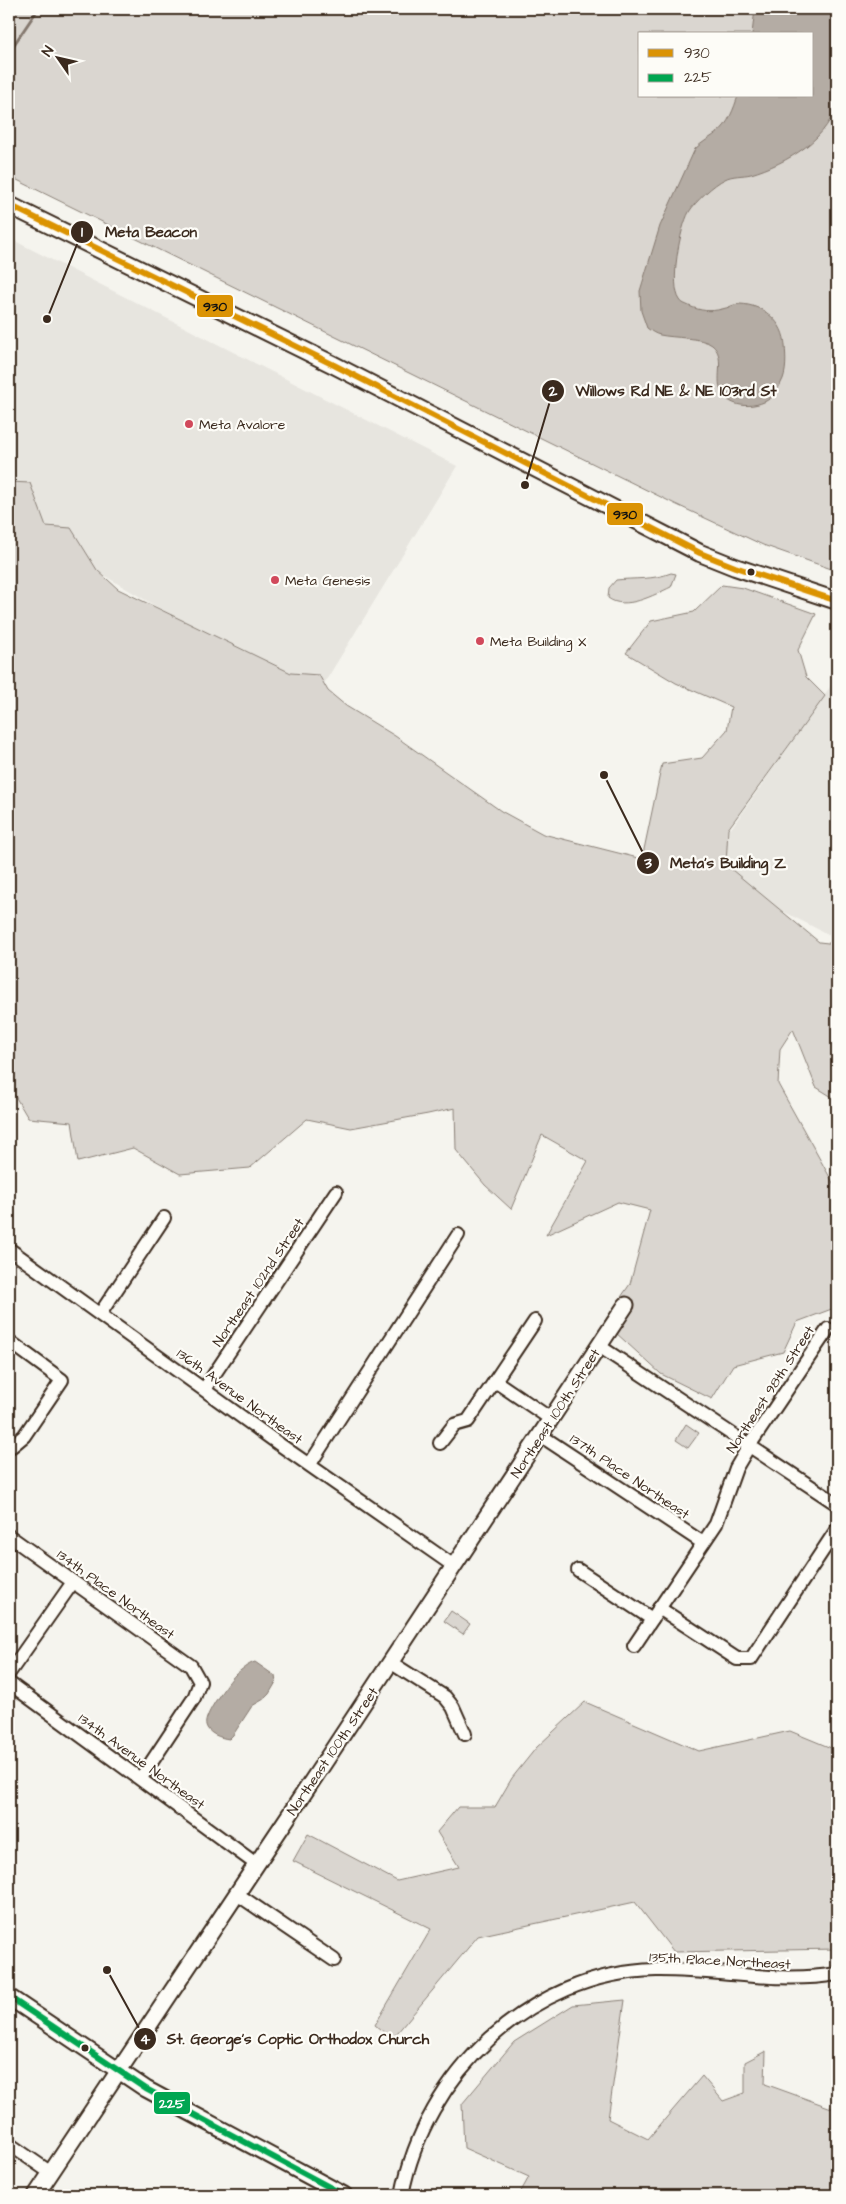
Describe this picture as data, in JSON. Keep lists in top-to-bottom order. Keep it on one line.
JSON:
{"streets":{"street":["Northeast 102nd Street","Northeast 98th Street","136th Avenue Northeast","Northeast 100th Street","137th Place Northeast","134th Place Northeast","134th Avenue Northeast","135th Place Northeast"]},"crossings":[["Northeast 102nd Street","136th Avenue Northeast"],["Northeast 98th Street","137th Place Northeast"],["136th Avenue Northeast","Northeast 100th Street"],["Northeast 100th Street","137th Place Northeast"],["Northeast 100th Street","134th Avenue Northeast"],["134th Place Northeast","134th Avenue Northeast"]],"places":["Meta Beacon","Meta Avalore","Willows Rd NE & NE 103rd St","Meta Genesis","Meta Building X","Meta's Building Z","St. George's Coptic Orthodox Church"],"lines":["transit line 930","transit line 225"],"legend":["930","225"],"north":"top left"}
